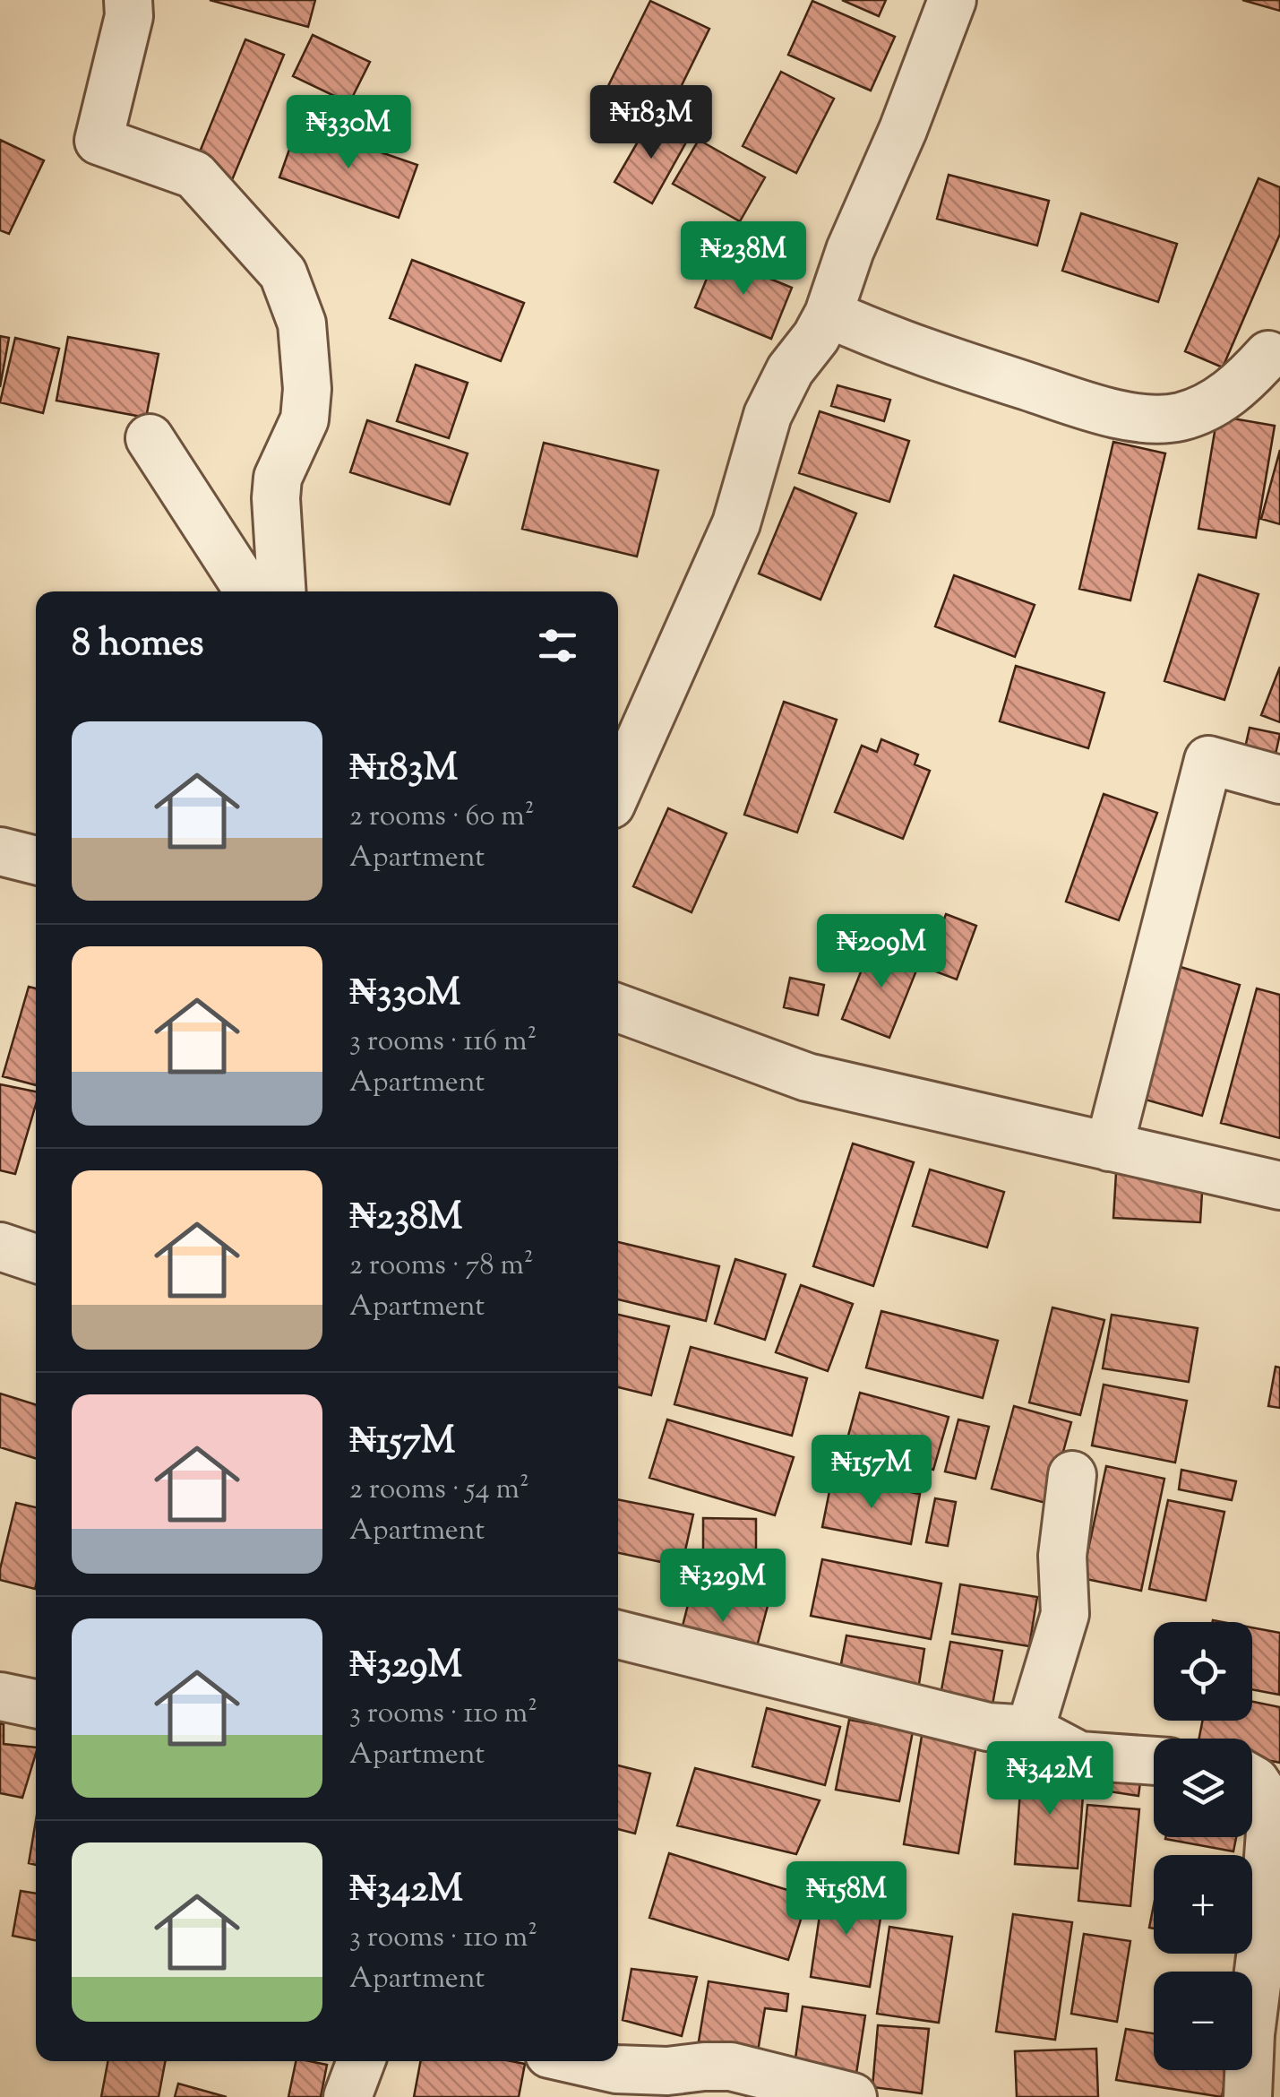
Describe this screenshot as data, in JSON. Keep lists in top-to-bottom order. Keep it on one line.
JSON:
{"page":{"price":["₦183M","₦330M","₦238M","₦209M","₦157M","₦329M","₦342M","₦158M"],"heading":"8 homes","list":[{"name":"₦183M","note":"2 rooms · 60 m² · Apartment"},{"name":"₦330M","note":"3 rooms · 116 m² · Apartment"},{"name":"₦238M","note":"2 rooms · 78 m² · Apartment"},{"name":"₦157M","note":"2 rooms · 54 m² · Apartment"},{"name":"₦329M","note":"3 rooms · 110 m² · Apartment"},{"name":"₦342M","note":"3 rooms · 110 m² · Apartment"}],"map_buttons":["+","−"]}}
